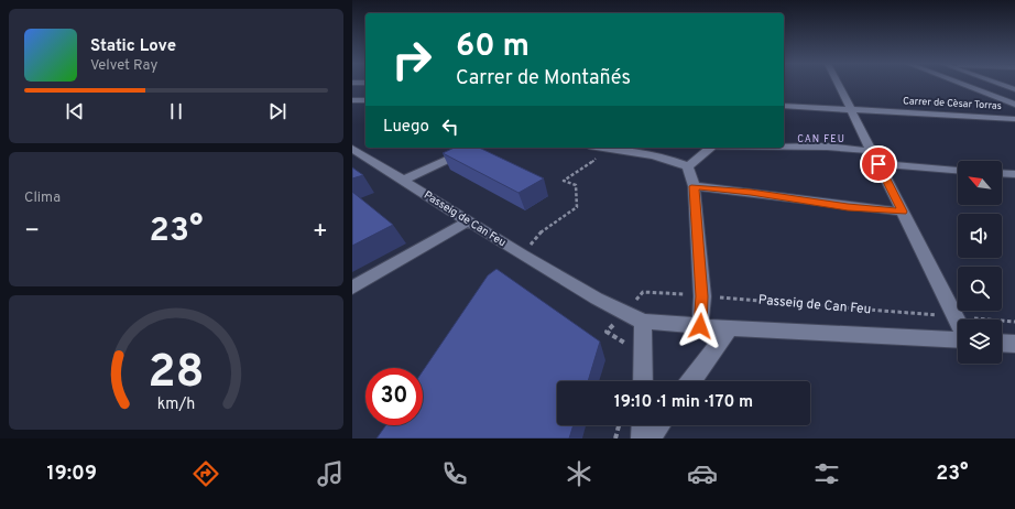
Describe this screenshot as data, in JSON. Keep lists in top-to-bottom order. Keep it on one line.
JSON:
{"streets":{"street":["Carrer de Cèsar Torras","Passeig de Can Feu"]},"districts":["CAN FEU"],"north":"top left","page":{"turn":["60 m","Carrer de Montañés"],"song":["Static Love","Velvet Ray"],"then":"Luego","tile":"Clima","heat":["−","23°","+"],"limit":"30","trip":"19:10 · 1 min · 170 m","tabs":["19:09","23°"],"gauge":["28","km/h"]}}
